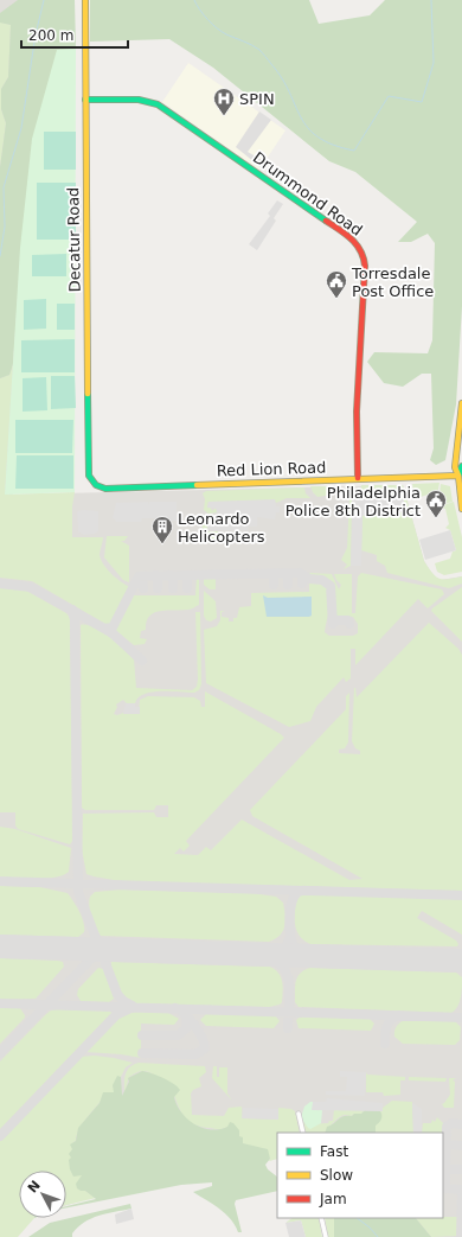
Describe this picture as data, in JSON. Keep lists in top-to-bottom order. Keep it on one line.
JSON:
{"streets":{"street":["Drummond Road","Decatur Road","Red Lion Road"]},"crossings":[["Drummond Road","Decatur Road"],["Drummond Road","Red Lion Road"],["Decatur Road","Red Lion Road"]],"places":{"hospital":["SPIN"],"public building":["Torresdale Post Office","Philadelphia Police 8th District"],"building":["Leonardo Helicopters"]},"legend":["Fast","Slow","Jam"],"scale_bar":"200 m","north":"top left"}
